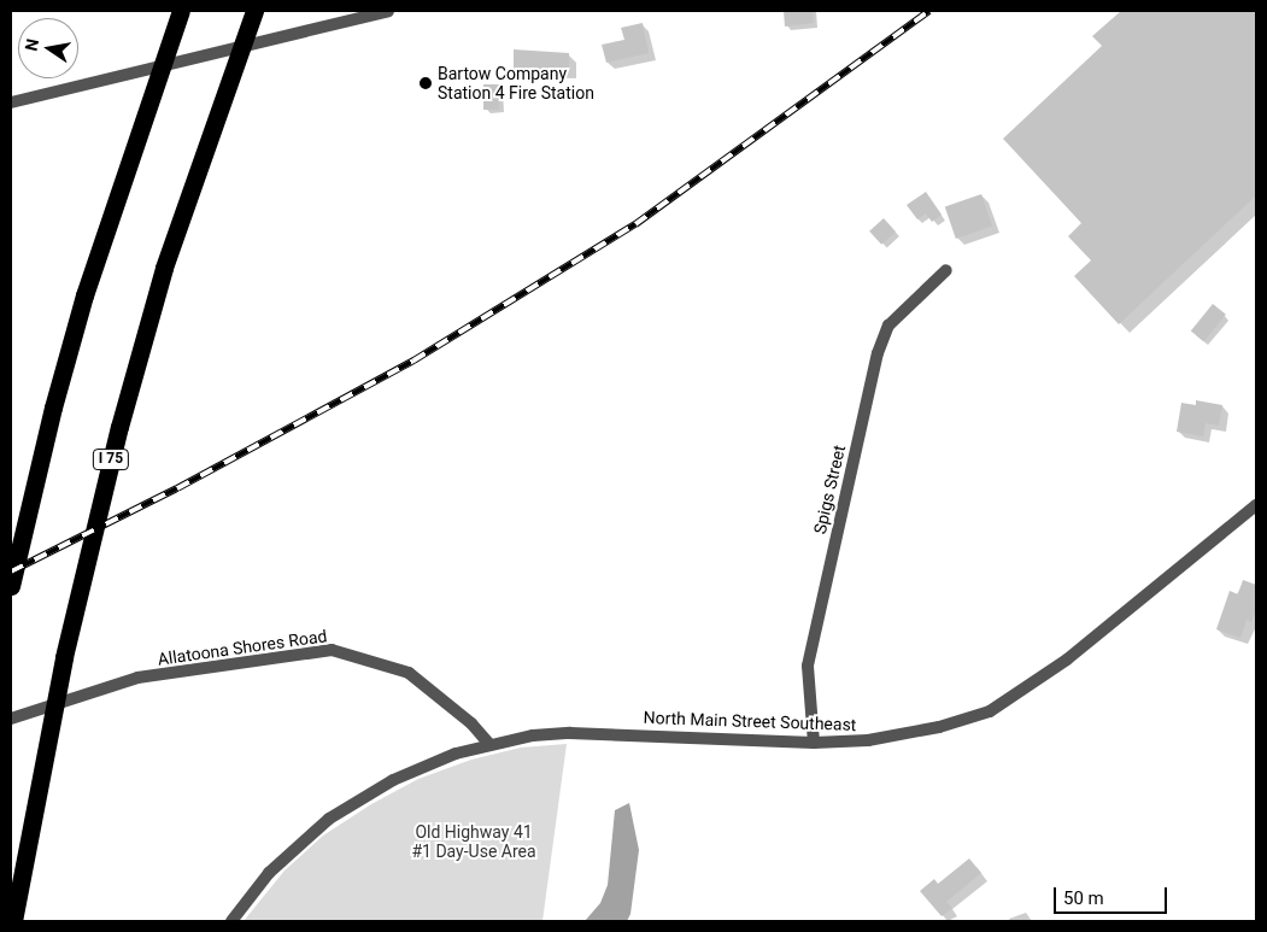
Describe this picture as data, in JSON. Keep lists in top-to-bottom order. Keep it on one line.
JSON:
{"streets":{"highway":["I 75"],"street":["Spigs Street","Allatoona Shores Road","North Main Street Southeast"]},"crossings":[["Spigs Street","North Main Street Southeast"],["Allatoona Shores Road","North Main Street Southeast"]],"parks":["Old Highway 41 #1 Day-Use Area"],"places":["Bartow Company Station 4 Fire Station"],"scale_bar":"50 m","north":"left"}
